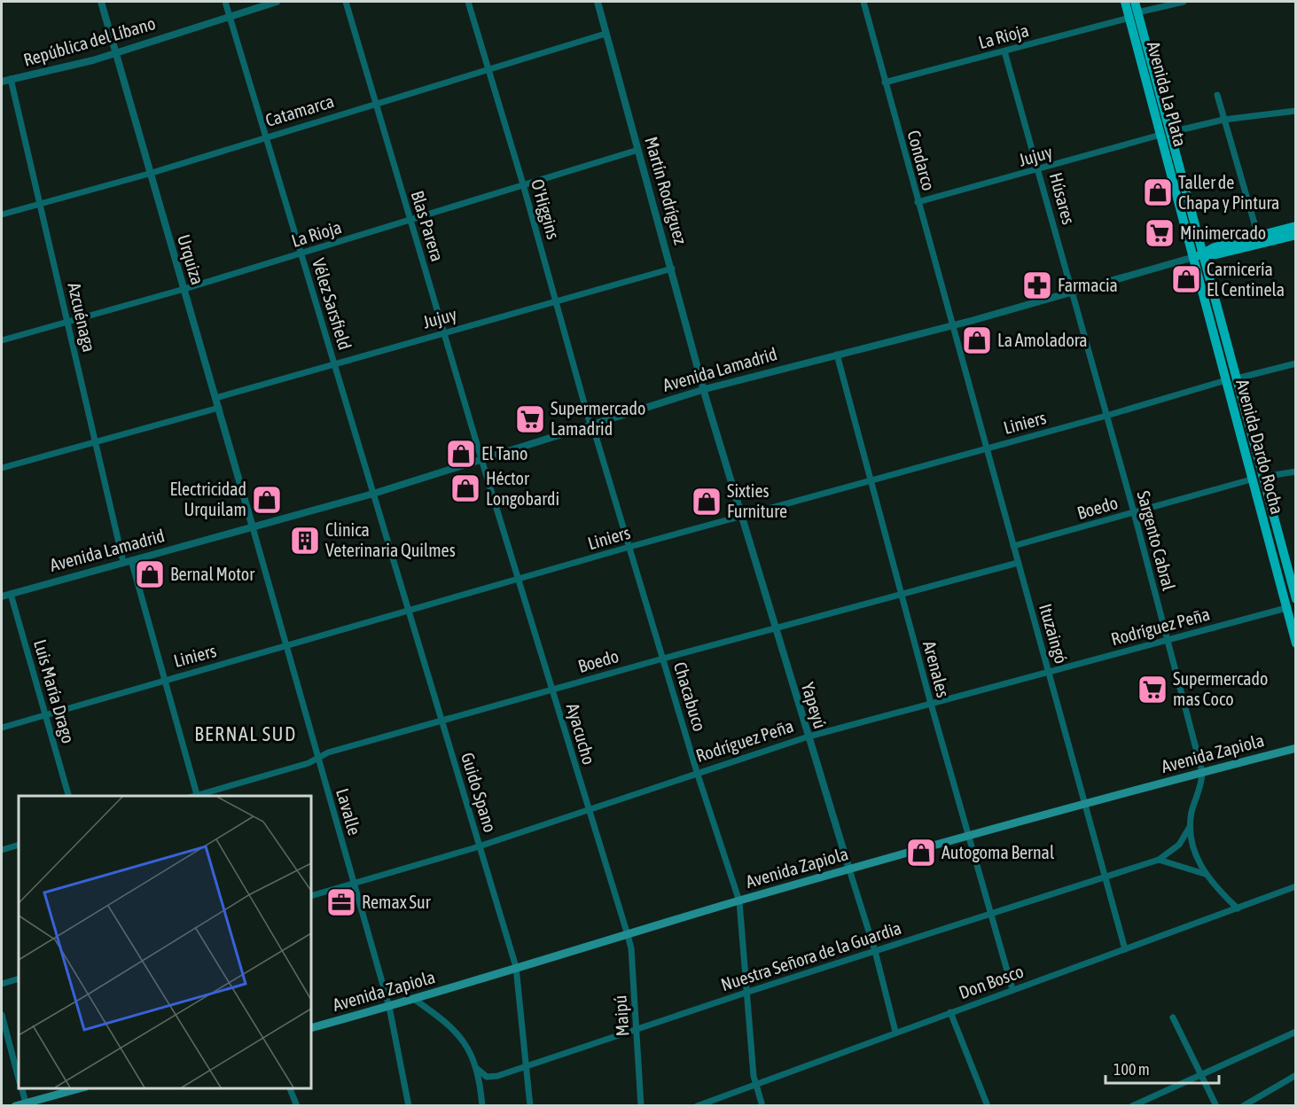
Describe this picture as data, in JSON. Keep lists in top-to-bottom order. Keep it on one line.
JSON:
{"streets":{"main road":["Avenida La Plata","Avenida Lamadrid","Avenida Dardo Rocha","Avenida Zapiola"],"street":["La Rioja","República del Líbano","Catamarca","Jujuy","Condarco","Martín Rodríguez","Húsares","O'Higgins","Blas Parera","Urquiza","Vélez Sarsfield","Azcuénaga","Liniers","Boedo","Sargento Cabral","Rodríguez Peña","Ituzaingó","Arenales","Luis María Drago","Chacabuco","Yapeyú","Ayacucho","Guido Spano","Lavalle","Nuestra Señora de la Guardia","Don Bosco","Maipú"]},"crossings":[["La Rioja","Avenida La Plata"],["La Rioja","Condarco"],["La Rioja","Martín Rodríguez"],["La Rioja","Húsares"],["La Rioja","O'Higgins"],["La Rioja","Blas Parera"],["La Rioja","Urquiza"],["La Rioja","Vélez Sarsfield"],["La Rioja","Azcuénaga"],["República del Líbano","Urquiza"],["República del Líbano","Vélez Sarsfield"],["República del Líbano","Azcuénaga"],["Avenida La Plata","Jujuy"],["Avenida La Plata","Avenida Lamadrid"],["Avenida La Plata","Avenida Dardo Rocha"],["Catamarca","Martín Rodríguez"],["Catamarca","O'Higgins"],["Catamarca","Blas Parera"],["Catamarca","Urquiza"],["Catamarca","Vélez Sarsfield"],["Catamarca","Azcuénaga"],["Jujuy","Condarco"],["Jujuy","Martín Rodríguez"],["Jujuy","Húsares"],["Jujuy","O'Higgins"],["Jujuy","Blas Parera"],["Jujuy","Urquiza"],["Jujuy","Vélez Sarsfield"],["Condarco","Avenida Lamadrid"],["Condarco","Ituzaingó"],["Martín Rodríguez","Avenida Lamadrid"],["Martín Rodríguez","Yapeyú"],["Húsares","Avenida Lamadrid"],["Húsares","Sargento Cabral"],["O'Higgins","Avenida Lamadrid"],["O'Higgins","Chacabuco"],["Blas Parera","Avenida Lamadrid"],["Blas Parera","Ayacucho"],["Urquiza","Avenida Lamadrid"],["Urquiza","Lavalle"],["Vélez Sarsfield","Avenida Lamadrid"],["Vélez Sarsfield","Guido Spano"],["Azcuénaga","Avenida Lamadrid"],["Azcuénaga","Liniers"],["Azcuénaga","Boedo"],["Avenida Lamadrid","Avenida Dardo Rocha"],["Avenida Lamadrid","Sargento Cabral"],["Avenida Lamadrid","Ituzaingó"],["Avenida Lamadrid","Arenales"],["Avenida Lamadrid","Luis María Drago"],["Avenida Lamadrid","Chacabuco"],["Avenida Lamadrid","Yapeyú"],["Avenida Lamadrid","Ayacucho"],["Avenida Lamadrid","Guido Spano"],["Avenida Lamadrid","Lavalle"],["Liniers","Avenida Dardo Rocha"],["Liniers","Sargento Cabral"],["Liniers","Ituzaingó"],["Liniers","Arenales"],["Liniers","Luis María Drago"],["Liniers","Chacabuco"],["Liniers","Yapeyú"],["Liniers","Ayacucho"],["Liniers","Guido Spano"],["Liniers","Lavalle"],["Avenida Dardo Rocha","Boedo"],["Avenida Dardo Rocha","Rodríguez Peña"],["Boedo","Sargento Cabral"],["Boedo","Ituzaingó"],["Boedo","Arenales"],["Boedo","Chacabuco"],["Boedo","Yapeyú"],["Boedo","Ayacucho"],["Boedo","Guido Spano"],["Boedo","Lavalle"],["Sargento Cabral","Rodríguez Peña"],["Sargento Cabral","Avenida Zapiola"],["Sargento Cabral","Nuestra Señora de la Guardia"],["Sargento Cabral","Don Bosco"],["Rodríguez Peña","Ituzaingó"],["Rodríguez Peña","Arenales"],["Rodríguez Peña","Chacabuco"],["Rodríguez Peña","Yapeyú"],["Rodríguez Peña","Ayacucho"],["Rodríguez Peña","Guido Spano"],["Rodríguez Peña","Lavalle"],["Ituzaingó","Avenida Zapiola"],["Ituzaingó","Nuestra Señora de la Guardia"],["Ituzaingó","Don Bosco"],["Arenales","Avenida Zapiola"],["Arenales","Nuestra Señora de la Guardia"],["Arenales","Don Bosco"],["Chacabuco","Avenida Zapiola"],["Chacabuco","Nuestra Señora de la Guardia"],["Chacabuco","Don Bosco"],["Yapeyú","Avenida Zapiola"],["Yapeyú","Nuestra Señora de la Guardia"],["Yapeyú","Don Bosco"],["Ayacucho","Maipú"],["Avenida Zapiola","Guido Spano"],["Avenida Zapiola","Lavalle"],["Avenida Zapiola","Maipú"],["Guido Spano","Nuestra Señora de la Guardia"],["Nuestra Señora de la Guardia","Maipú"]],"districts":["BERNAL SUD"],"places":{"shop":["Taller de Chapa y Pintura","Carnicería El Centinela","La Amoladora","El Tano","Héctor Longobardi","Electricidad Urquilam","Sixties Furniture","Bernal Motor","Autogoma Bernal"],"supermarket":["Minimercado","Supermercado Lamadrid","Supermercado mas Coco"],"pharmacy":["Farmacia"],"building":["Clinica Veterinaria Quilmes"],"office":["Remax Sur"]},"scale_bar":"100 m"}
